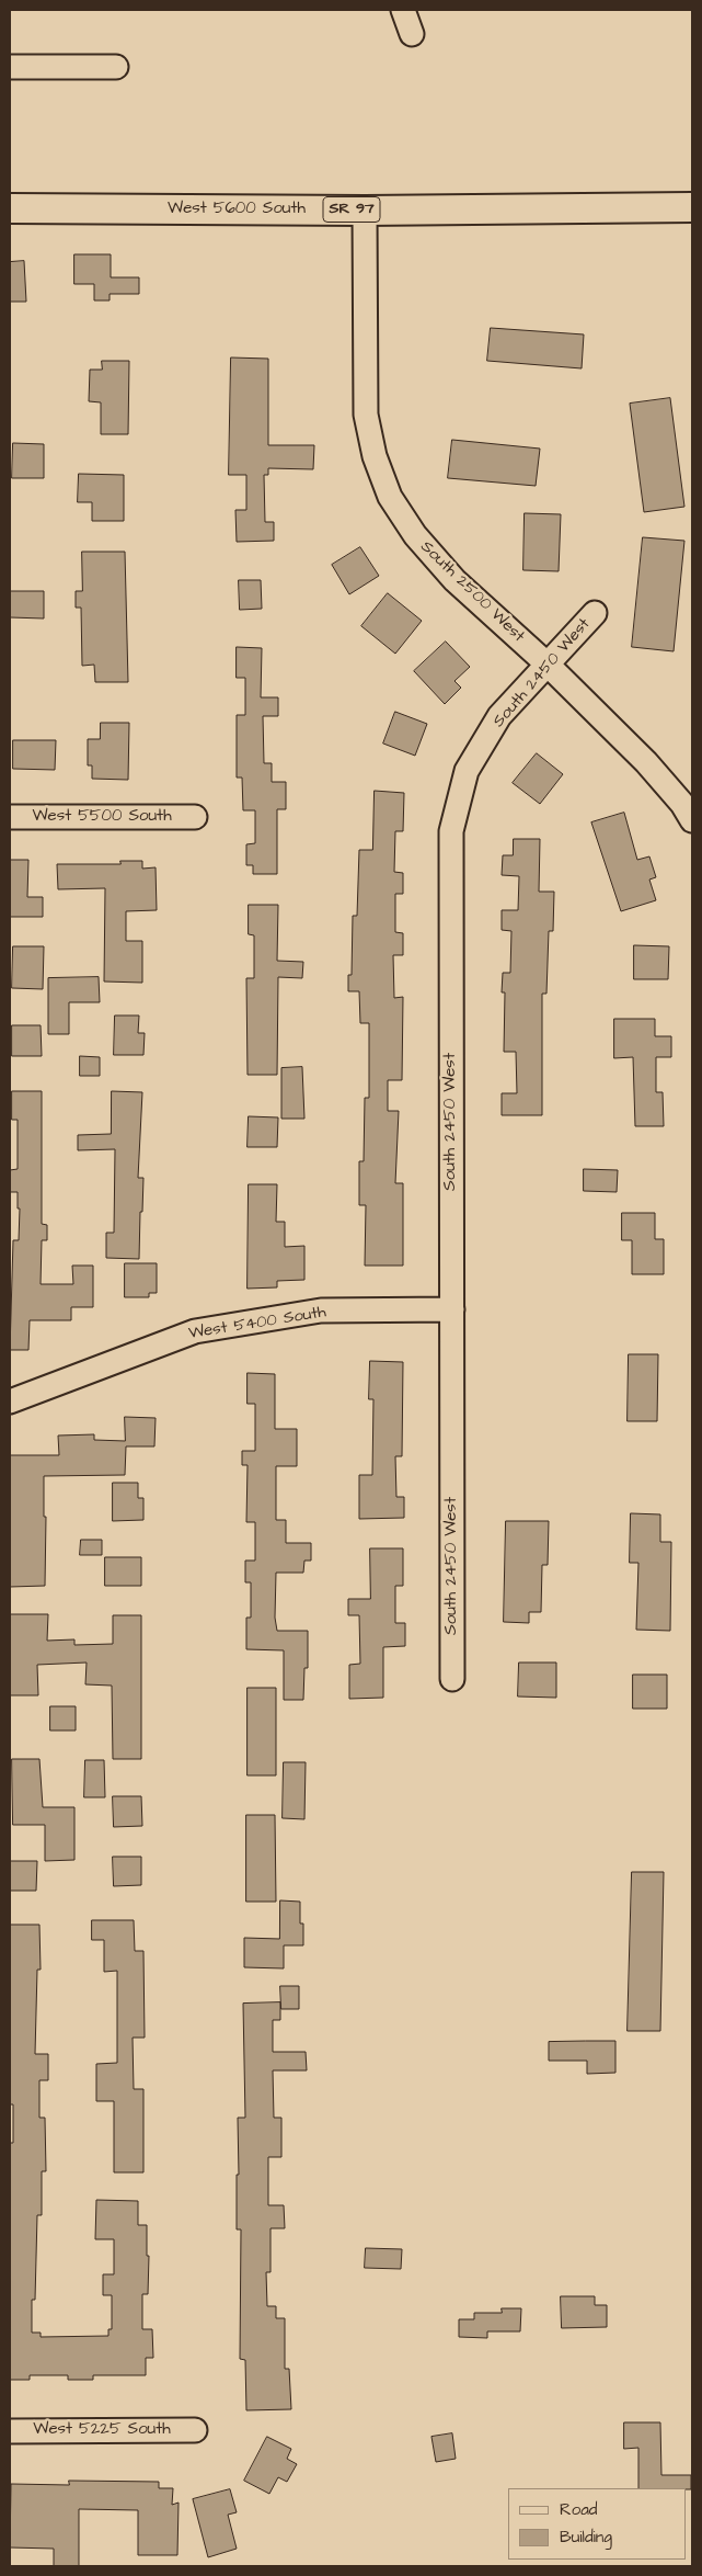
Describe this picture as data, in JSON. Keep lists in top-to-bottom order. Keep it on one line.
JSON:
{"streets":{"main road":["West 5600 South","SR 97"],"street":["South 2500 West","South 2450 West","West 5500 South","West 5400 South","West 5225 South"]},"crossings":[["West 5600 South","South 2500 West"],["South 2500 West","South 2450 West"],["South 2450 West","West 5400 South"]],"legend":["Road","Building"]}
